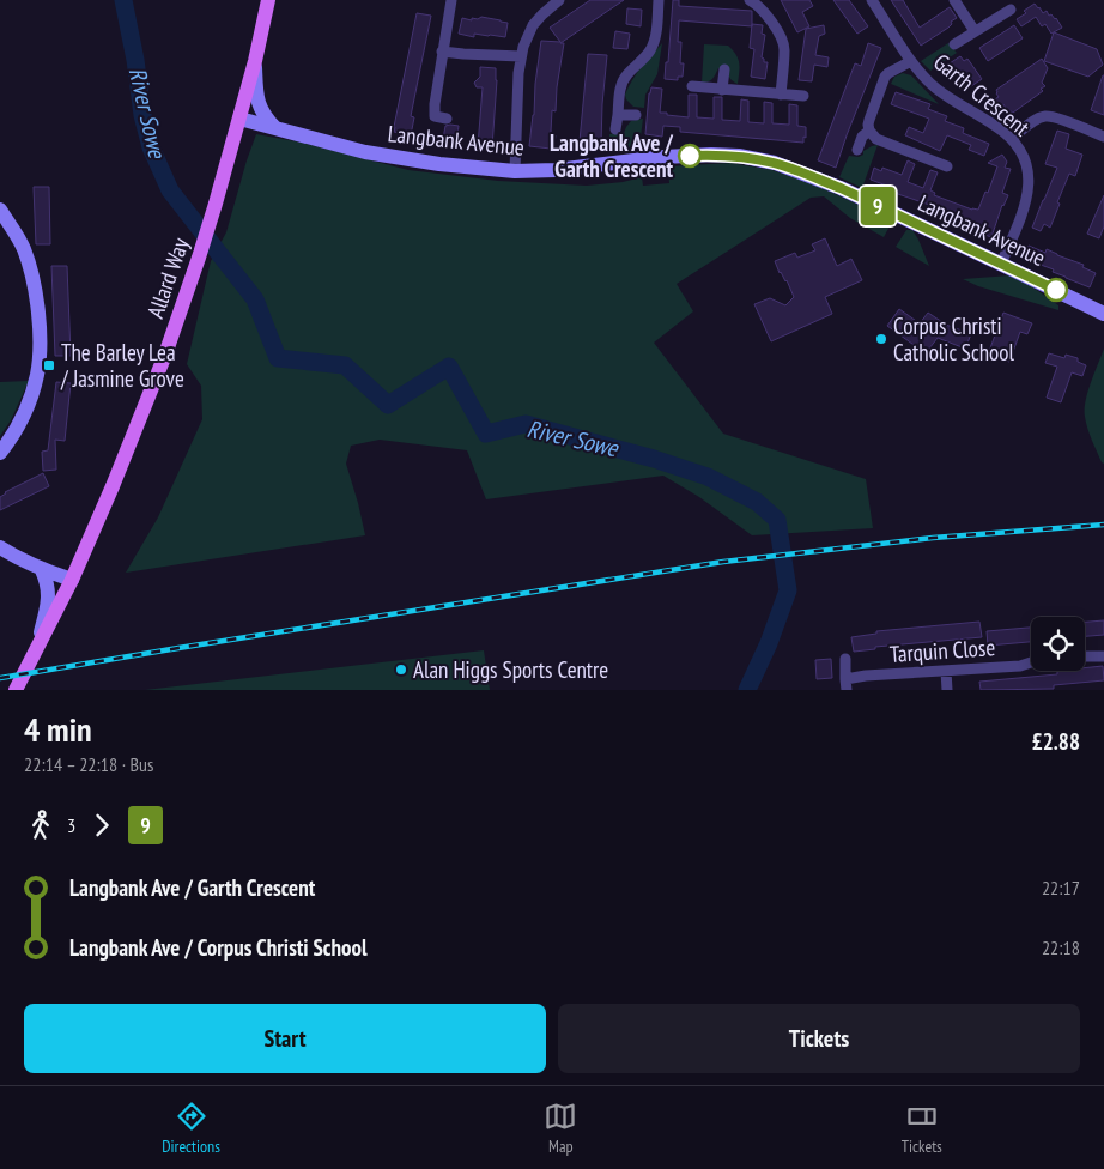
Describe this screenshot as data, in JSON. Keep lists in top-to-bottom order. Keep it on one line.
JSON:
{"streets":{"main road":["Allard Way"],"street":["Garth Crescent","Langbank Avenue","Tarquin Close"]},"crossings":[["Garth Crescent","Langbank Avenue"],["Langbank Avenue","Allard Way"]],"water":["River Sowe"],"places":{"other":["Langbank Ave / Garth Crescent","Corpus Christi Catholic School","Alan Higgs Sports Centre"],"transit":["The Barley Lea / Jasmine Grove"]},"lines":["bus line 9"],"page":{"on_map":"9","heading":["4 min","22:14 – 22:18 · Bus","£2.88"],"legs":["3","9"],"list":[{"name":"Langbank Ave / Garth Crescent","value":"22:17"},{"name":"Langbank Ave / Corpus Christi School","value":"22:18"}],"buttons":["Start","Tickets"],"tabs":["Directions","Map","Tickets"]}}
